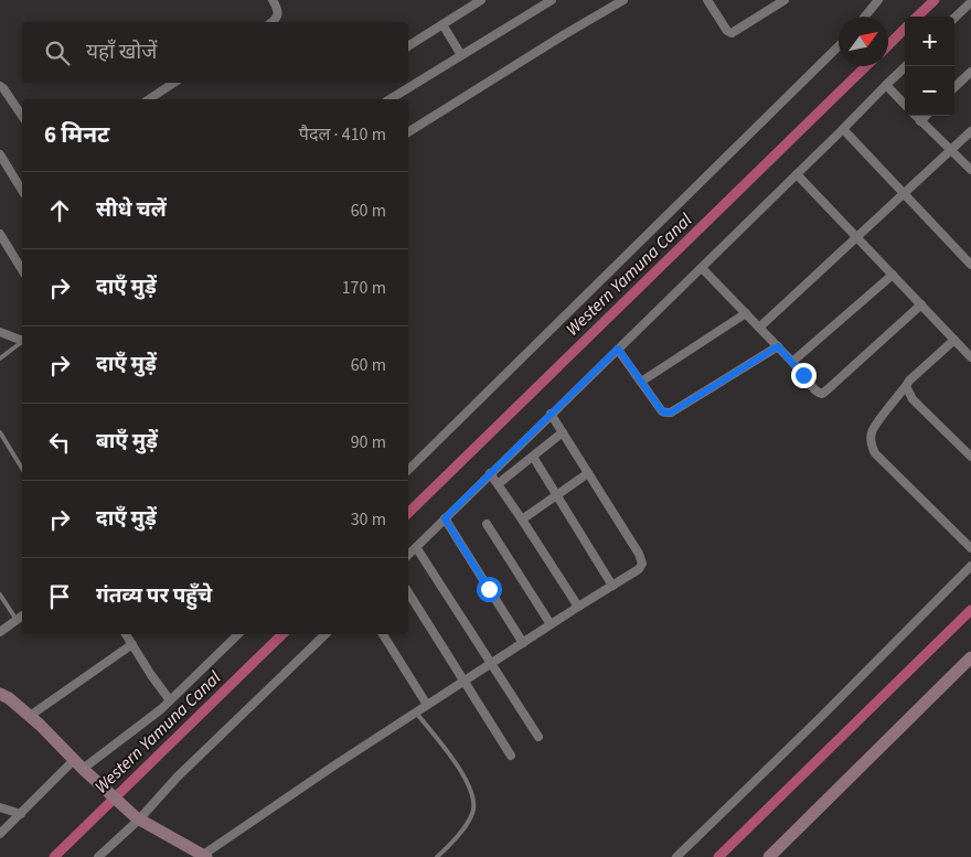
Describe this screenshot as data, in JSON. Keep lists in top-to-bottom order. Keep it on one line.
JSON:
{"water":["Western Yamuna Canal"],"north":"top right","page":{"map_buttons":["+","−"],"search":"यहाँ खोजें","heading":["6 मिनट","पैदल · 410 m"],"list":[["सीधे चलें","60 m"],["दाएँ मुड़ें","170 m"],["दाएँ मुड़ें","60 m"],["बाएँ मुड़ें","90 m"],["दाएँ मुड़ें","30 m"],"गंतव्य पर पहुँचे"]}}
